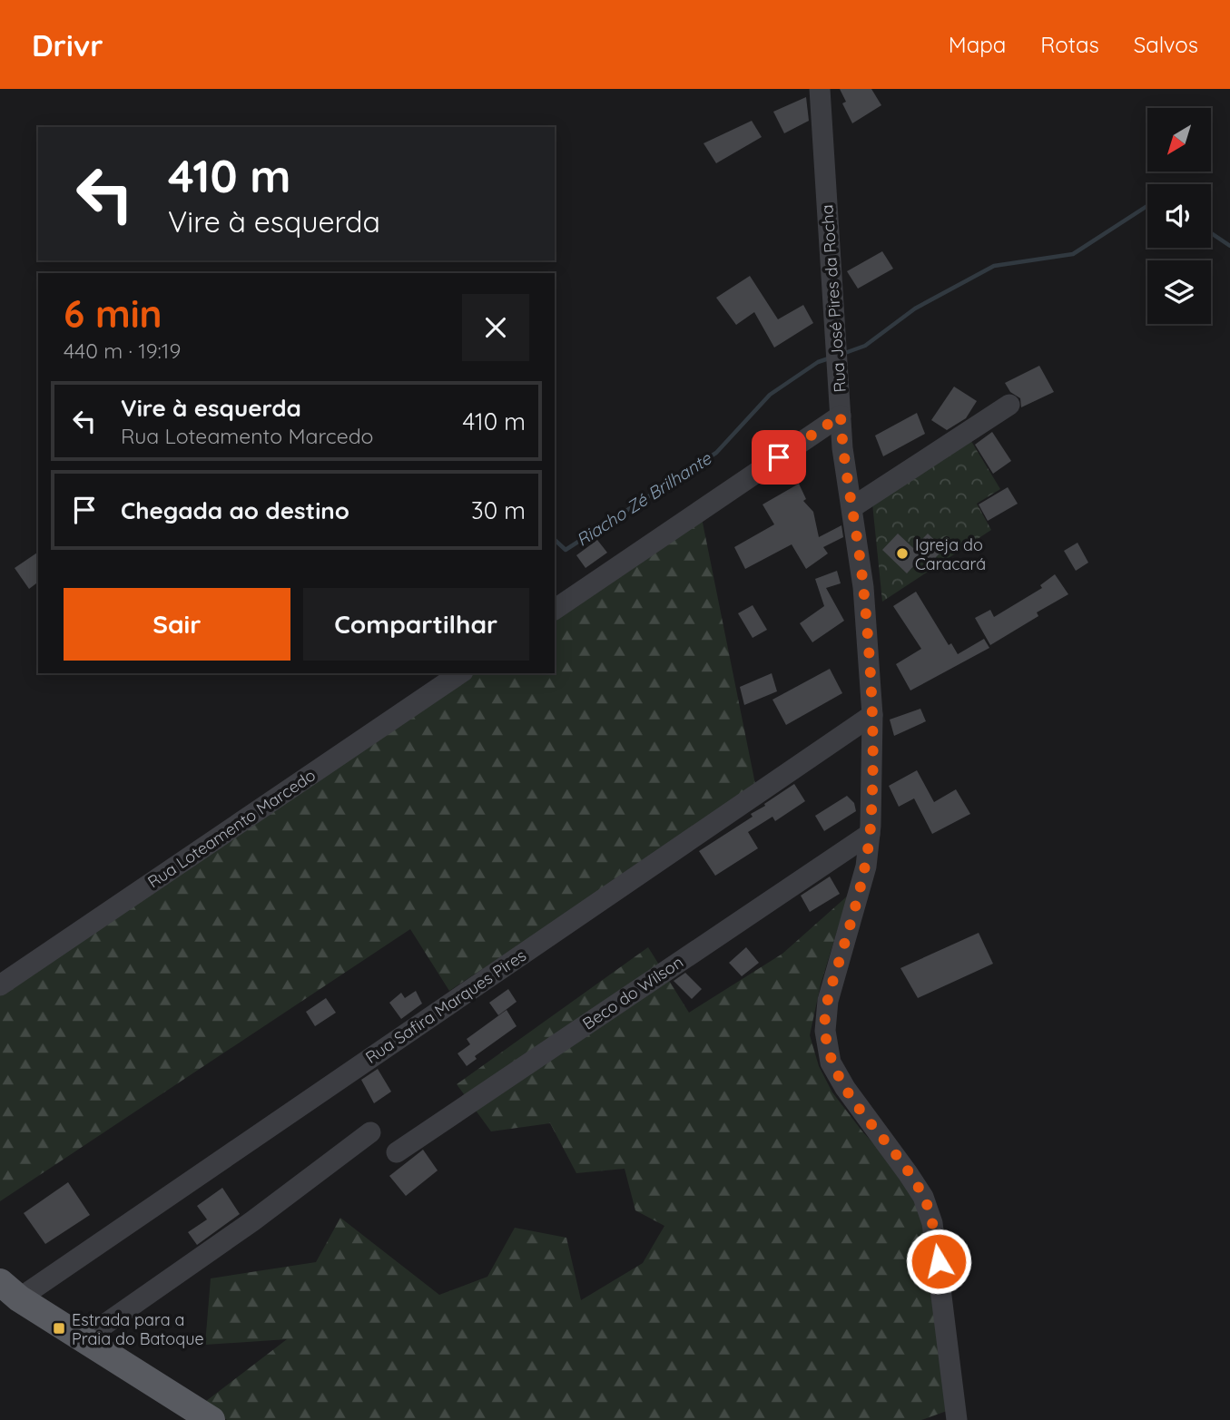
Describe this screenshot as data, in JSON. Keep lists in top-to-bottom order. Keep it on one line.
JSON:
{"streets":{"street":["Rua José Pires da Rocha","Rua Loteamento Marcedo","Beco do Wilson","Rua Safira Marques Pires"]},"crossings":[["Rua José Pires da Rocha","Beco do Wilson"],["Rua José Pires da Rocha","Rua Safira Marques Pires"]],"water":["Riacho Zé Brilhante"],"places":{"other":["Igreja do Caracará"],"transit":["Estrada para a Praia do Batoque"]},"north":"bottom left","page":{"header":"Drivr","nav":["Mapa","Rotas","Salvos"],"turn":["410 m","Vire à esquerda"],"heading":["6 min","440 m · 19:19"],"list":[{"name":"Vire à esquerda","note":"Rua Loteamento Marcedo","value":"410 m"},{"name":"Chegada ao destino","value":"30 m"}],"buttons":["Sair","Compartilhar"]}}
